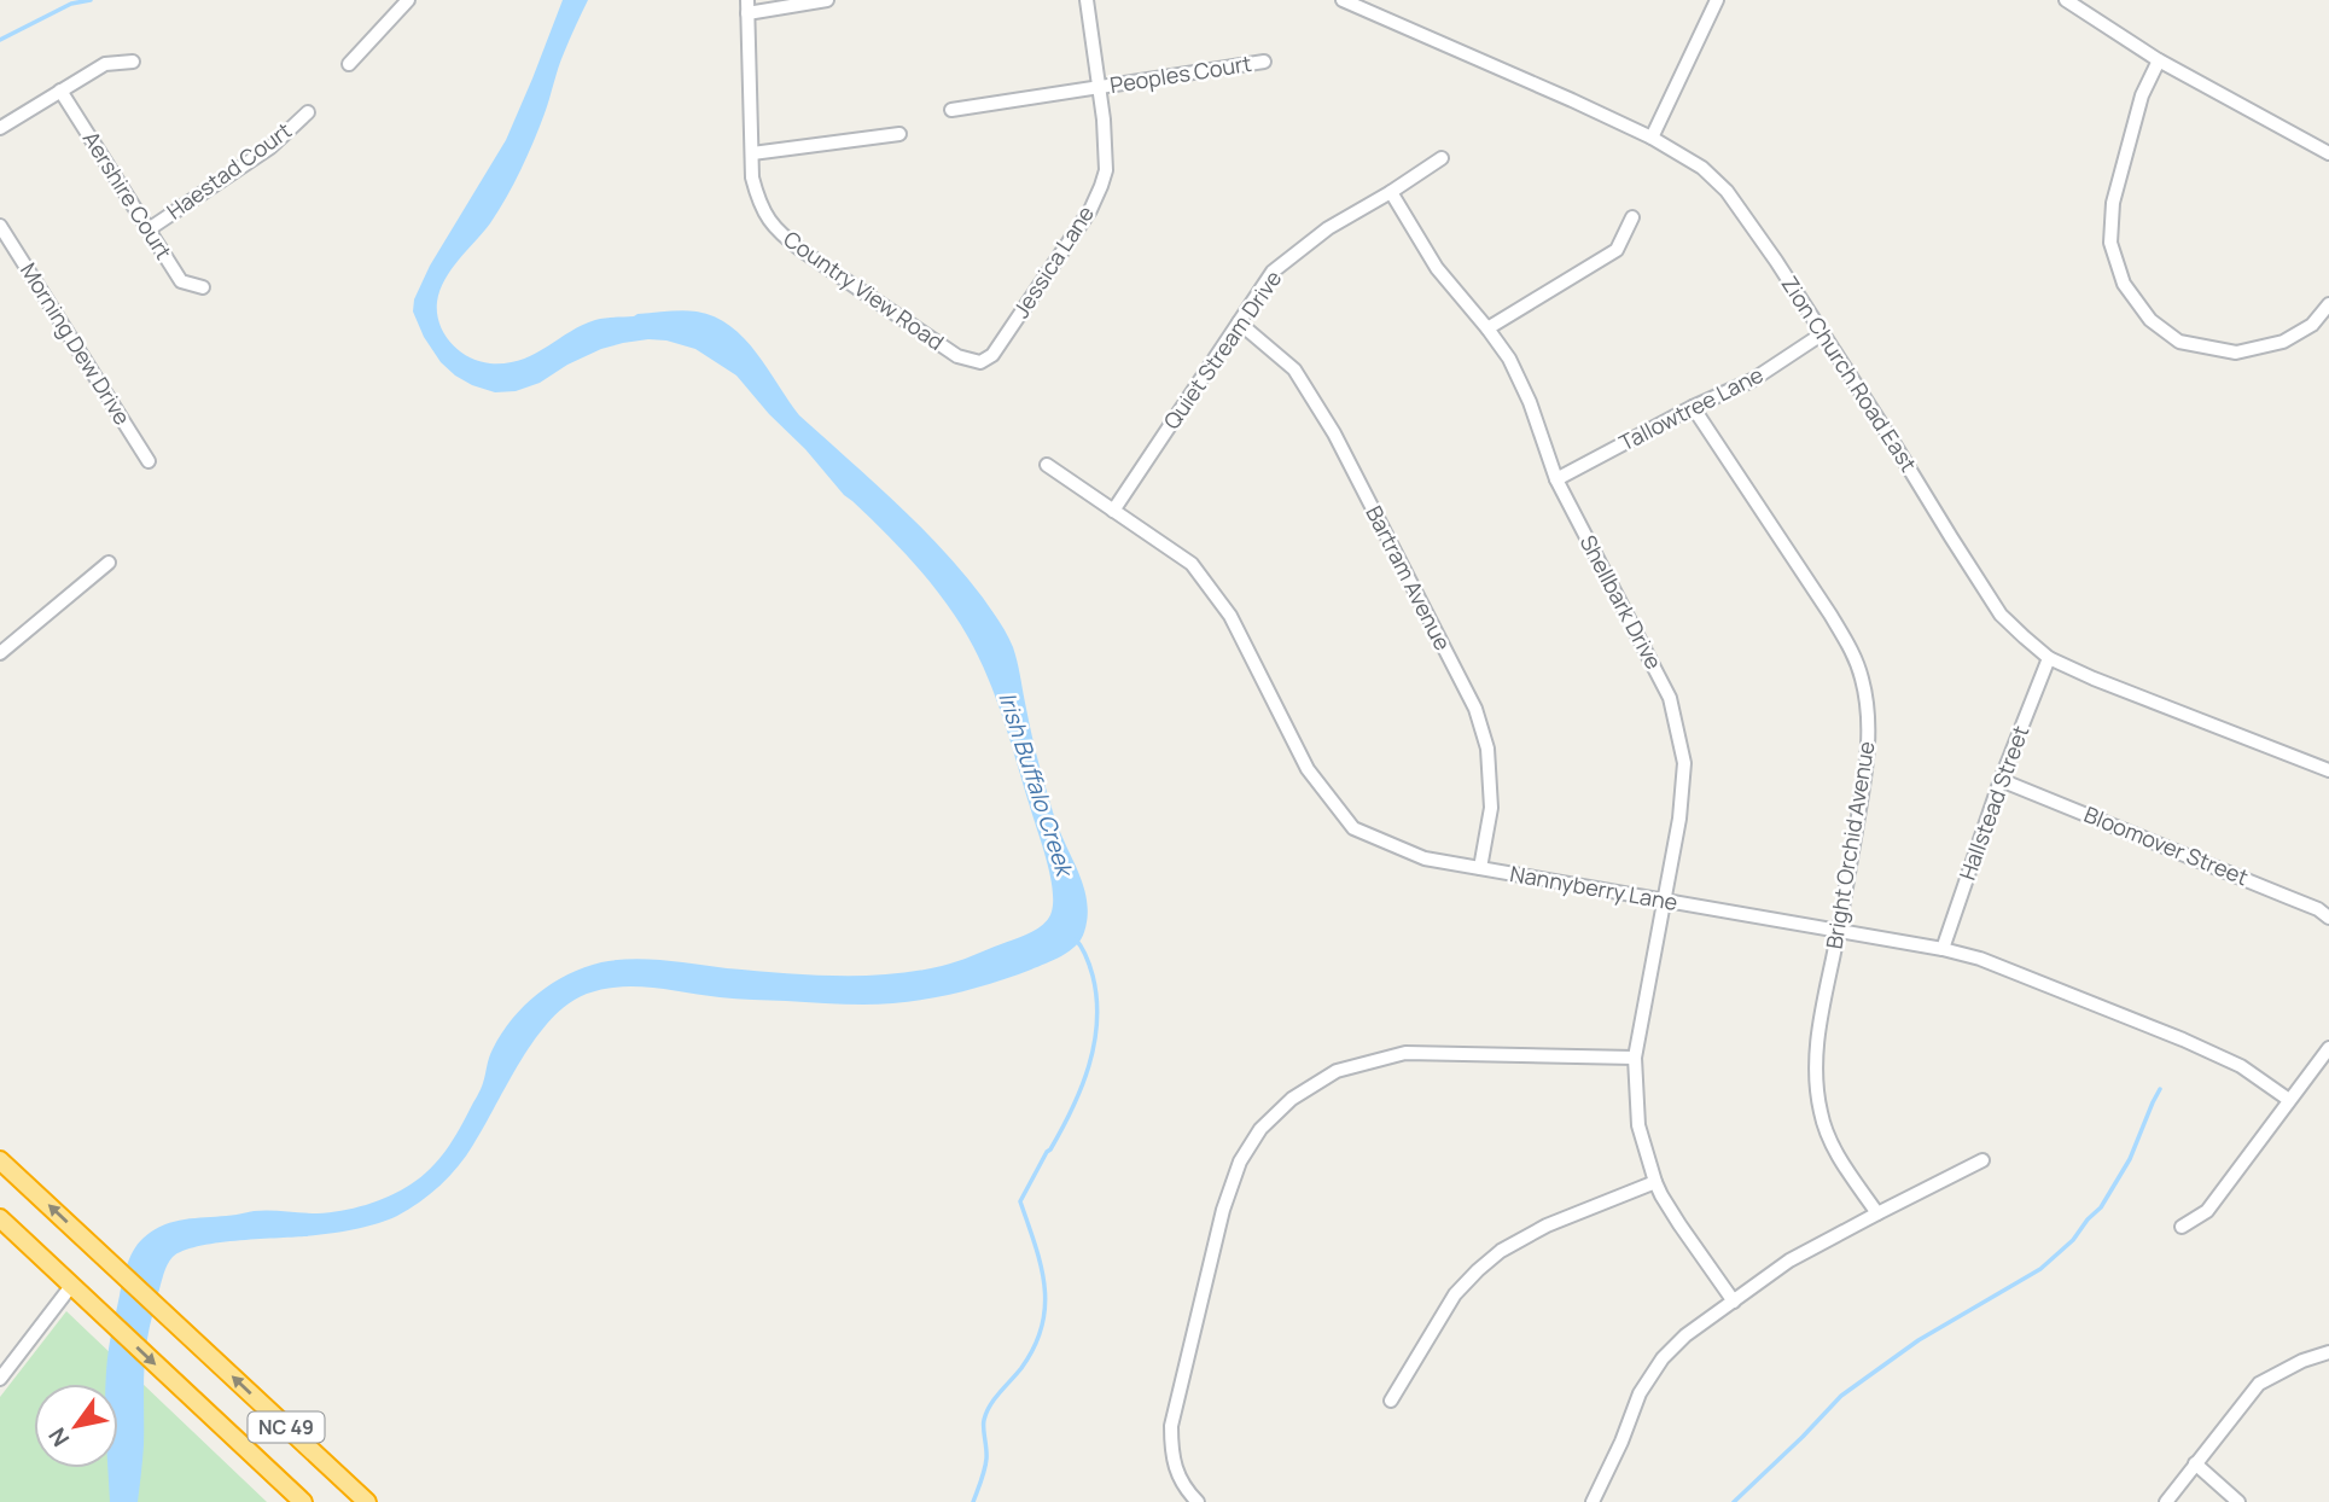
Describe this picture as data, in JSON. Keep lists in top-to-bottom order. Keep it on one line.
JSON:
{"streets":{"highway":["NC 49"],"street":["Peoples Court","Haestad Court","Aershire Court","Jessica Lane","Country View Road","Morning Dew Drive","Quiet Stream Drive","Zion Church Road East","Tallowtree Lane","Bartram Avenue","Shellbark Drive","Hallstead Street","Bright Orchid Avenue","Bloomover Street","Nannyberry Lane"]},"crossings":[["Peoples Court","Jessica Lane"],["Haestad Court","Aershire Court"],["Jessica Lane","Country View Road"],["Quiet Stream Drive","Bartram Avenue"],["Quiet Stream Drive","Shellbark Drive"],["Quiet Stream Drive","Nannyberry Lane"],["Zion Church Road East","Tallowtree Lane"],["Zion Church Road East","Hallstead Street"],["Tallowtree Lane","Shellbark Drive"],["Tallowtree Lane","Bright Orchid Avenue"],["Bartram Avenue","Nannyberry Lane"],["Shellbark Drive","Nannyberry Lane"],["Hallstead Street","Bloomover Street"],["Hallstead Street","Nannyberry Lane"],["Bright Orchid Avenue","Nannyberry Lane"]],"water":["Irish Buffalo Creek"],"north":"bottom left"}
